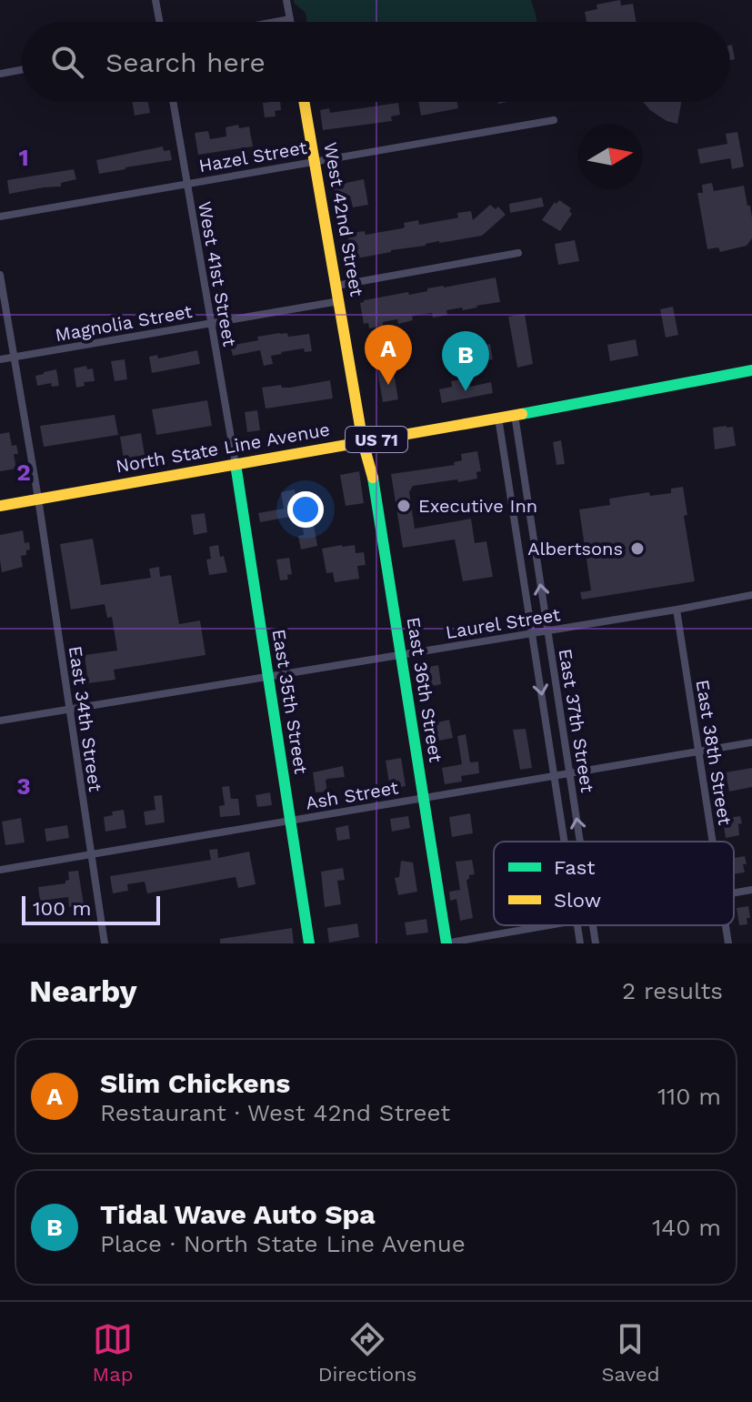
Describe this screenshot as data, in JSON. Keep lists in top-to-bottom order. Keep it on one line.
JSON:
{"streets":{"street":["Hazel Street","West 42nd Street","West 41st Street","Magnolia Street","US 71","North State Line Avenue","Laurel Street","East 36th Street","East 35th Street","East 34th Street","East 37th Street","East 38th Street","Ash Street"]},"crossings":[["Hazel Street","West 42nd Street"],["Hazel Street","West 41st Street"],["West 42nd Street","Magnolia Street"],["West 42nd Street","North State Line Avenue"],["West 42nd Street","East 36th Street"],["West 41st Street","Magnolia Street"],["West 41st Street","North State Line Avenue"],["West 41st Street","East 35th Street"],["Magnolia Street","East 34th Street"],["North State Line Avenue","East 36th Street"],["North State Line Avenue","East 35th Street"],["North State Line Avenue","East 34th Street"],["North State Line Avenue","East 37th Street"],["Laurel Street","East 36th Street"],["Laurel Street","East 35th Street"],["Laurel Street","East 34th Street"],["Laurel Street","East 37th Street"],["Laurel Street","East 38th Street"],["East 36th Street","Ash Street"],["East 35th Street","Ash Street"],["East 34th Street","Ash Street"],["East 37th Street","Ash Street"],["East 38th Street","Ash Street"]],"places":["Executive Inn","Albertsons"],"legend":["Fast","Slow"],"scale_bar":"100 m","north":"right","page":{"search":"Search here","pins":["A","B"],"scale":"100 m","heading":["Nearby","2 results"],"list":[{"mark":"A","name":"Slim Chickens","note":"Restaurant · West 42nd Street","value":"110 m"},{"mark":"B","name":"Tidal Wave Auto Spa","note":"Place · North State Line Avenue","value":"140 m"}],"nav":["Map","Directions","Saved"]},"grid":{"rows":["1","2","3"]}}
